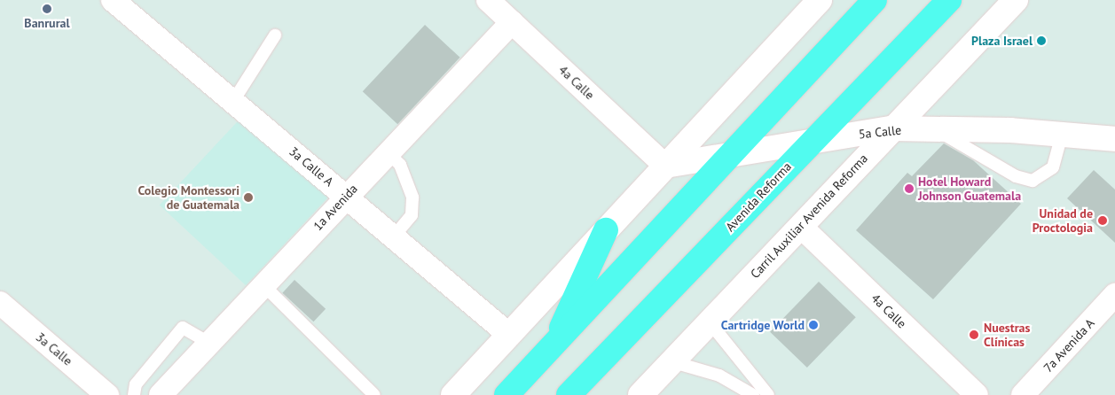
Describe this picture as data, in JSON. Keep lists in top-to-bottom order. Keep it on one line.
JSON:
{"streets":{"main road":["Avenida Reforma"],"street":["4a Calle","5a Calle","3a Calle A","1a Avenida","Carril Auxiliar Avenida Reforma","7a Avenida A","3a Calle"]},"crossings":[["4a Calle","5a Calle"],["4a Calle","1a Avenida"],["4a Calle","Carril Auxiliar Avenida Reforma"],["5a Calle","Avenida Reforma"],["5a Calle","Carril Auxiliar Avenida Reforma"],["3a Calle A","1a Avenida"]],"places":["Banrural","Plaza Israel","Hotel Howard Johnson Guatemala","Colegio Montessori de Guatemala","Unidad de Proctologia","Cartridge World","Nuestras Clínicas"]}
